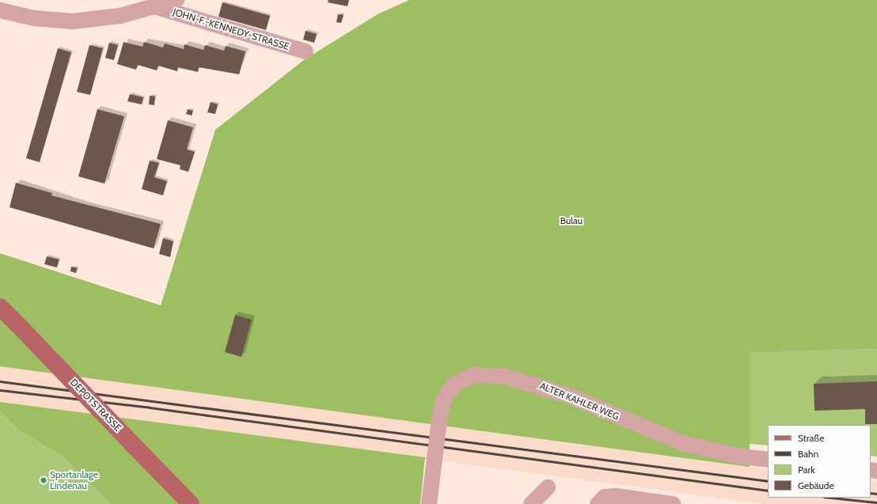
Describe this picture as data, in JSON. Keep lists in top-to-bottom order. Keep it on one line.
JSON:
{"streets":{"main road":["DEPOTSTRASSE"],"street":["JOHN-F.-KENNEDY-STRASSE","ALTER KAHLER WEG"]},"parks":["Bulau"],"places":["Sportanlage Lindenau"],"legend":["Straße","Bahn","Park","Gebäude"]}
